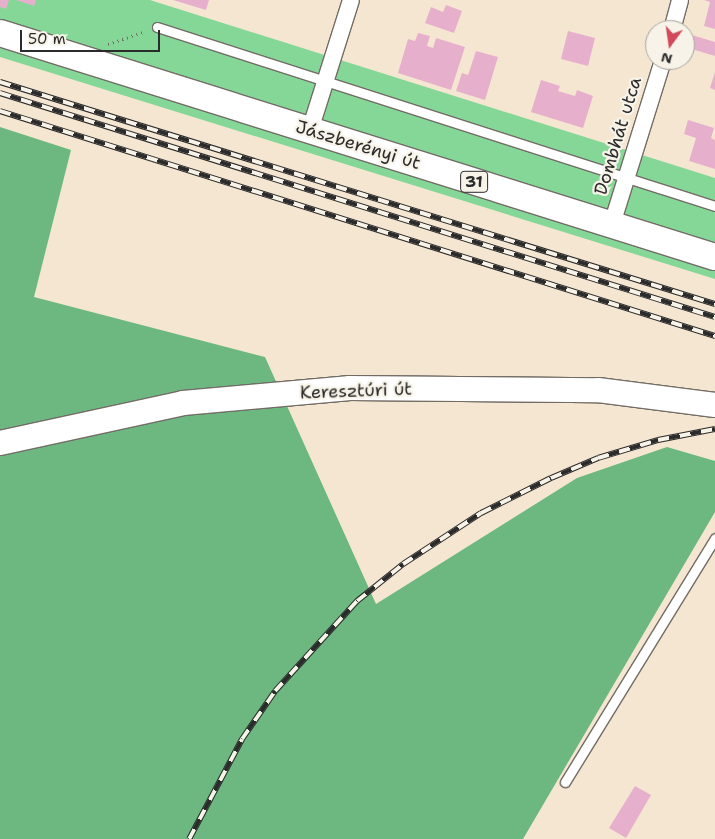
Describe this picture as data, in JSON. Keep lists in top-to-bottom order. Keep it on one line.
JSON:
{"streets":{"main road":["Jászberényi út","31","Keresztúri út"],"street":["Dombhát utca"]},"crossings":[["Dombhát utca","Jászberényi út"]],"scale_bar":"50 m","north":"bottom"}
